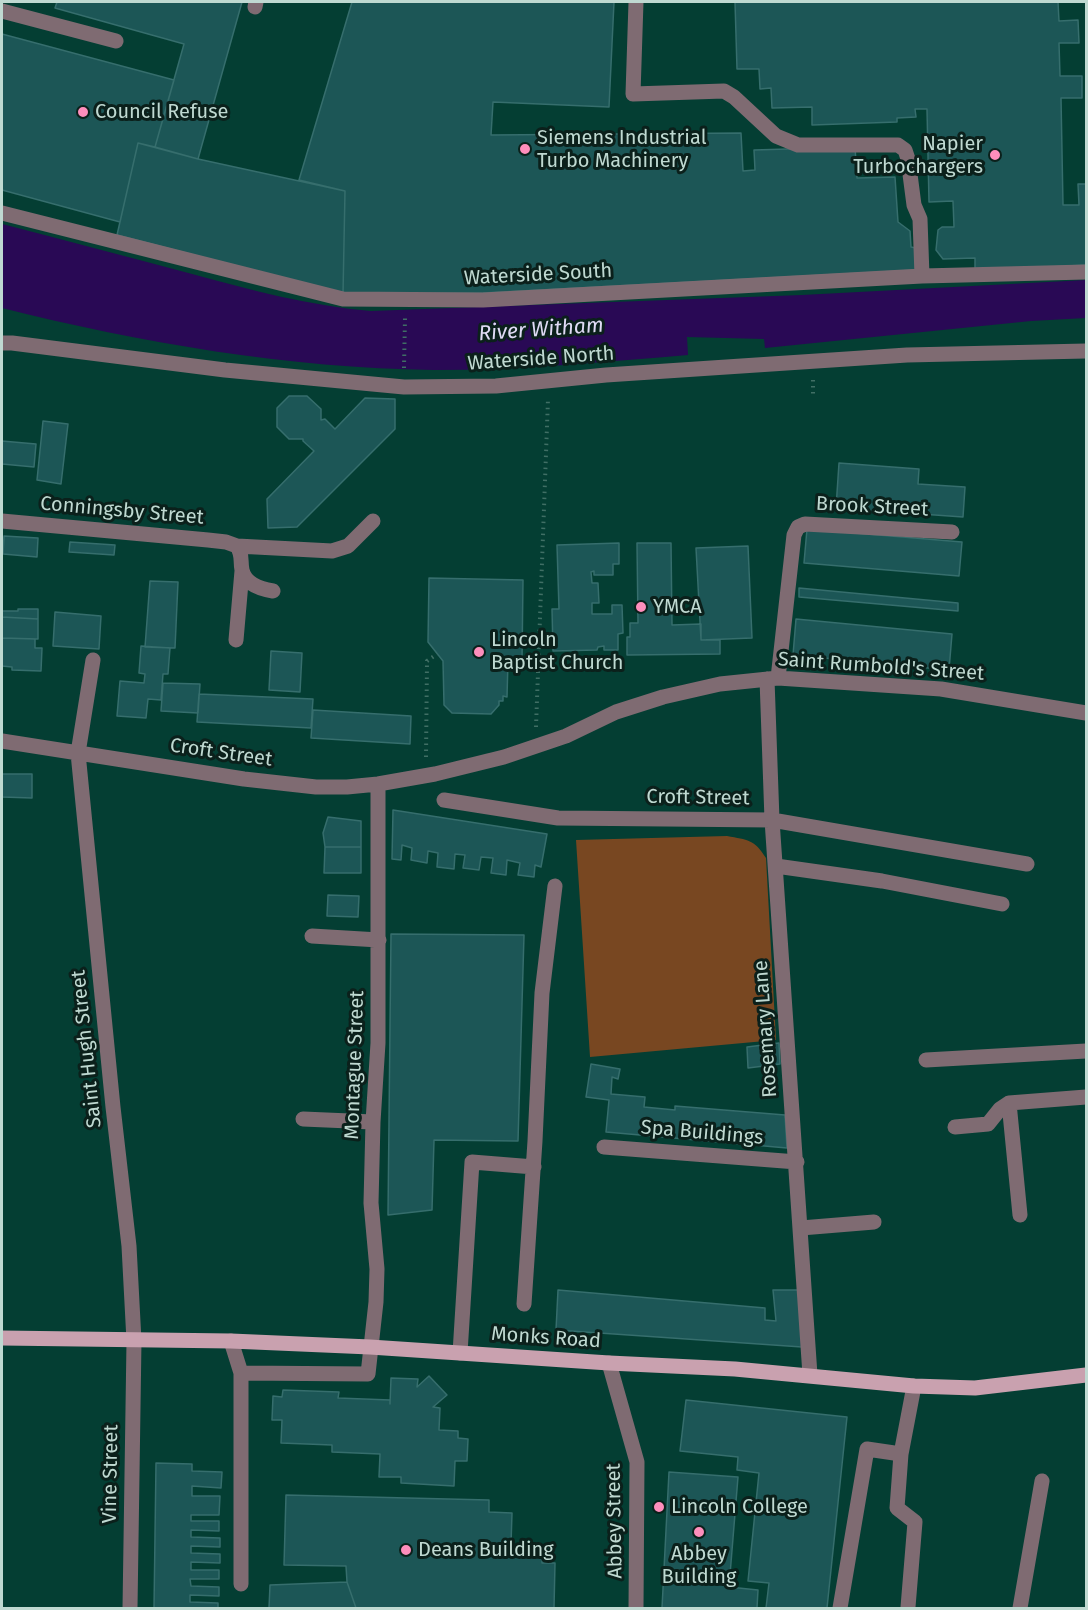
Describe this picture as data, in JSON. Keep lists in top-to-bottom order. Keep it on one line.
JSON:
{"streets":{"main road":["Monks Road"],"street":["Waterside South","Waterside North","Brook Street","Conningsby Street","Saint Rumbold's Street","Croft Street","Rosemary Lane","Saint Hugh Street","Montague Street","Spa Buildings","Vine Street","Abbey Street"]},"crossings":[["Brook Street","Saint Rumbold's Street"],["Brook Street","Rosemary Lane"],["Saint Rumbold's Street","Croft Street"],["Saint Rumbold's Street","Rosemary Lane"],["Croft Street","Rosemary Lane"],["Croft Street","Saint Hugh Street"],["Croft Street","Montague Street"],["Rosemary Lane","Spa Buildings"],["Rosemary Lane","Monks Road"],["Saint Hugh Street","Monks Road"],["Saint Hugh Street","Vine Street"],["Montague Street","Monks Road"],["Monks Road","Vine Street"],["Monks Road","Abbey Street"]],"water":["River Witham"],"places":["Council Refuse","Siemens Industrial Turbo Machinery","Napier Turbochargers","YMCA","Lincoln Baptist Church","Lincoln College","Abbey Building","Deans Building"]}
